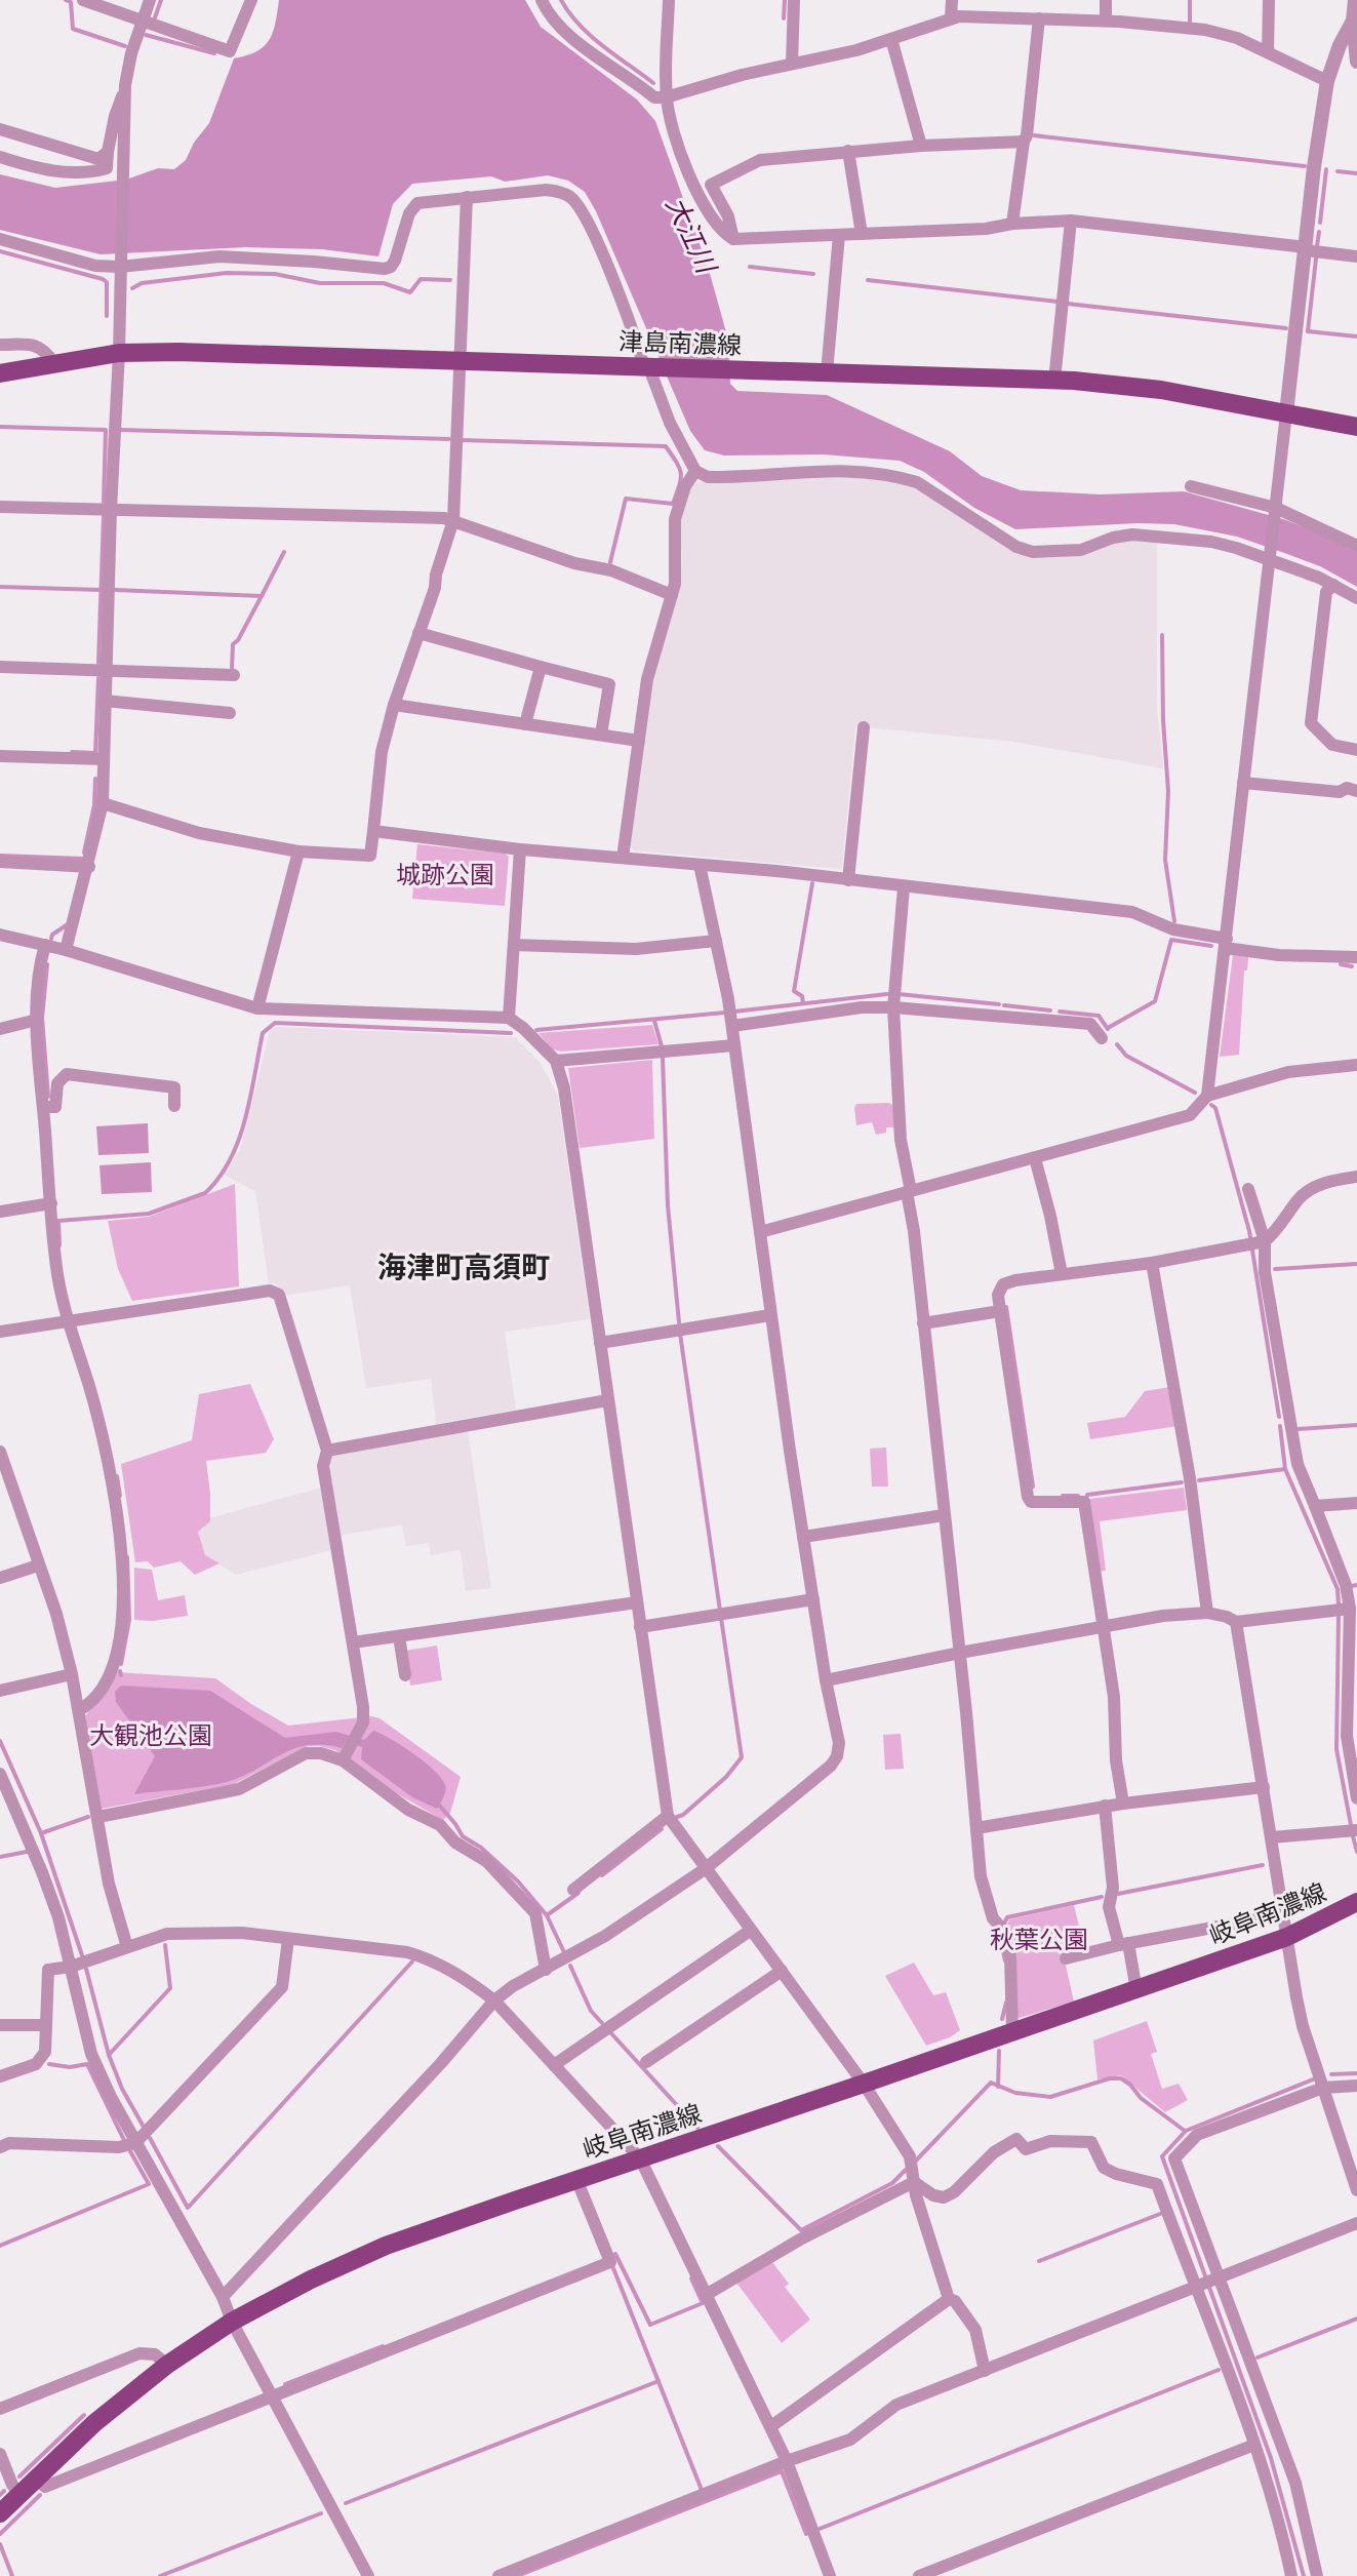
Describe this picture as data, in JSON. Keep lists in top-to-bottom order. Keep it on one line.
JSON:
{"streets":{"main road":["津島南濃線","岐阜南濃線"]},"districts":["海津町高須町"],"water":["大江川"],"parks":["城跡公園","大観池公園","秋葉公園"]}
